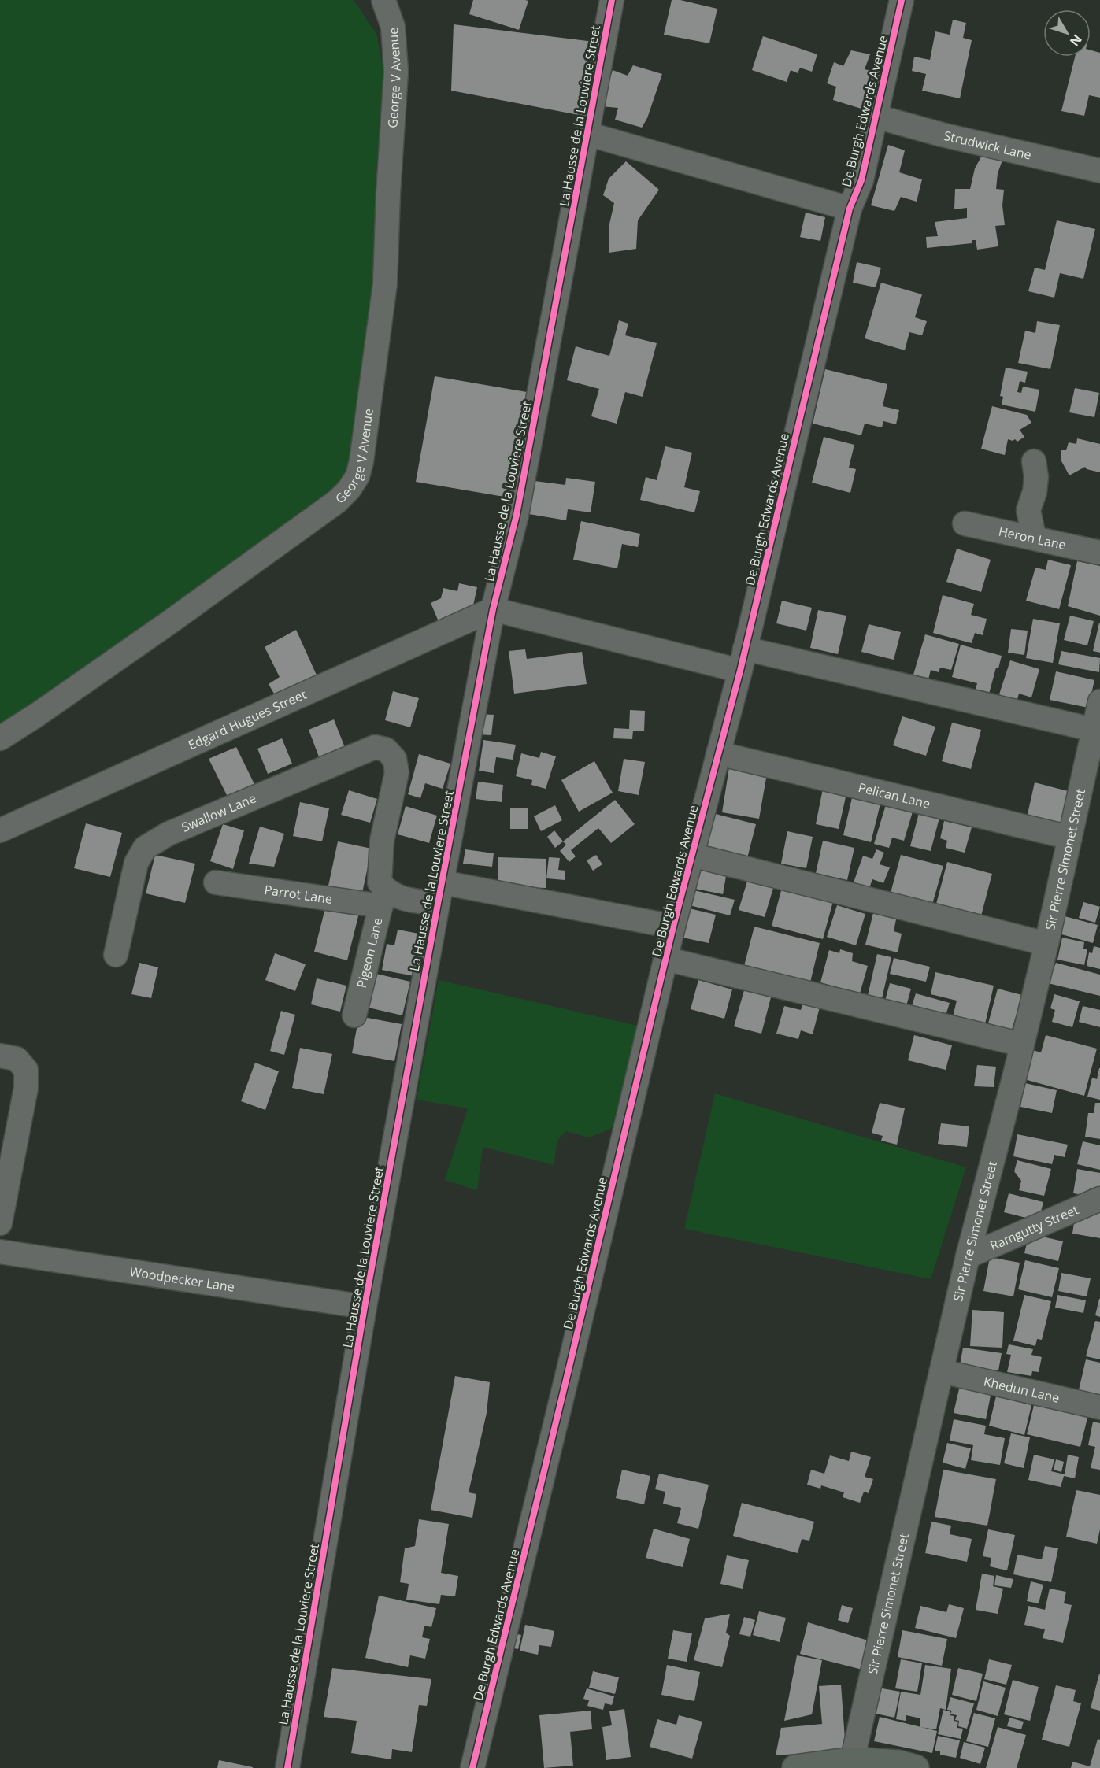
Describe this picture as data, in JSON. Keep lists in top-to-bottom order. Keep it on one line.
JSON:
{"streets":{"street":["George V Avenue","De Burgh Edwards Avenue","La Hausse de la Louviere Street","Strudwick Lane","Heron Lane","Edgard Hugues Street","Pelican Lane","Swallow Lane","Sir Pierre Simonet Street","Parrot Lane","Pigeon Lane","Ramgutty Street","Woodpecker Lane","Khedun Lane"]},"crossings":[["De Burgh Edwards Avenue","Strudwick Lane"],["De Burgh Edwards Avenue","Pelican Lane"],["De Burgh Edwards Avenue","Parrot Lane"],["La Hausse de la Louviere Street","Edgard Hugues Street"],["La Hausse de la Louviere Street","Parrot Lane"],["La Hausse de la Louviere Street","Woodpecker Lane"],["Pelican Lane","Sir Pierre Simonet Street"],["Swallow Lane","Pigeon Lane"],["Sir Pierre Simonet Street","Ramgutty Street"],["Sir Pierre Simonet Street","Khedun Lane"],["Parrot Lane","Pigeon Lane"]],"north":"bottom right"}
